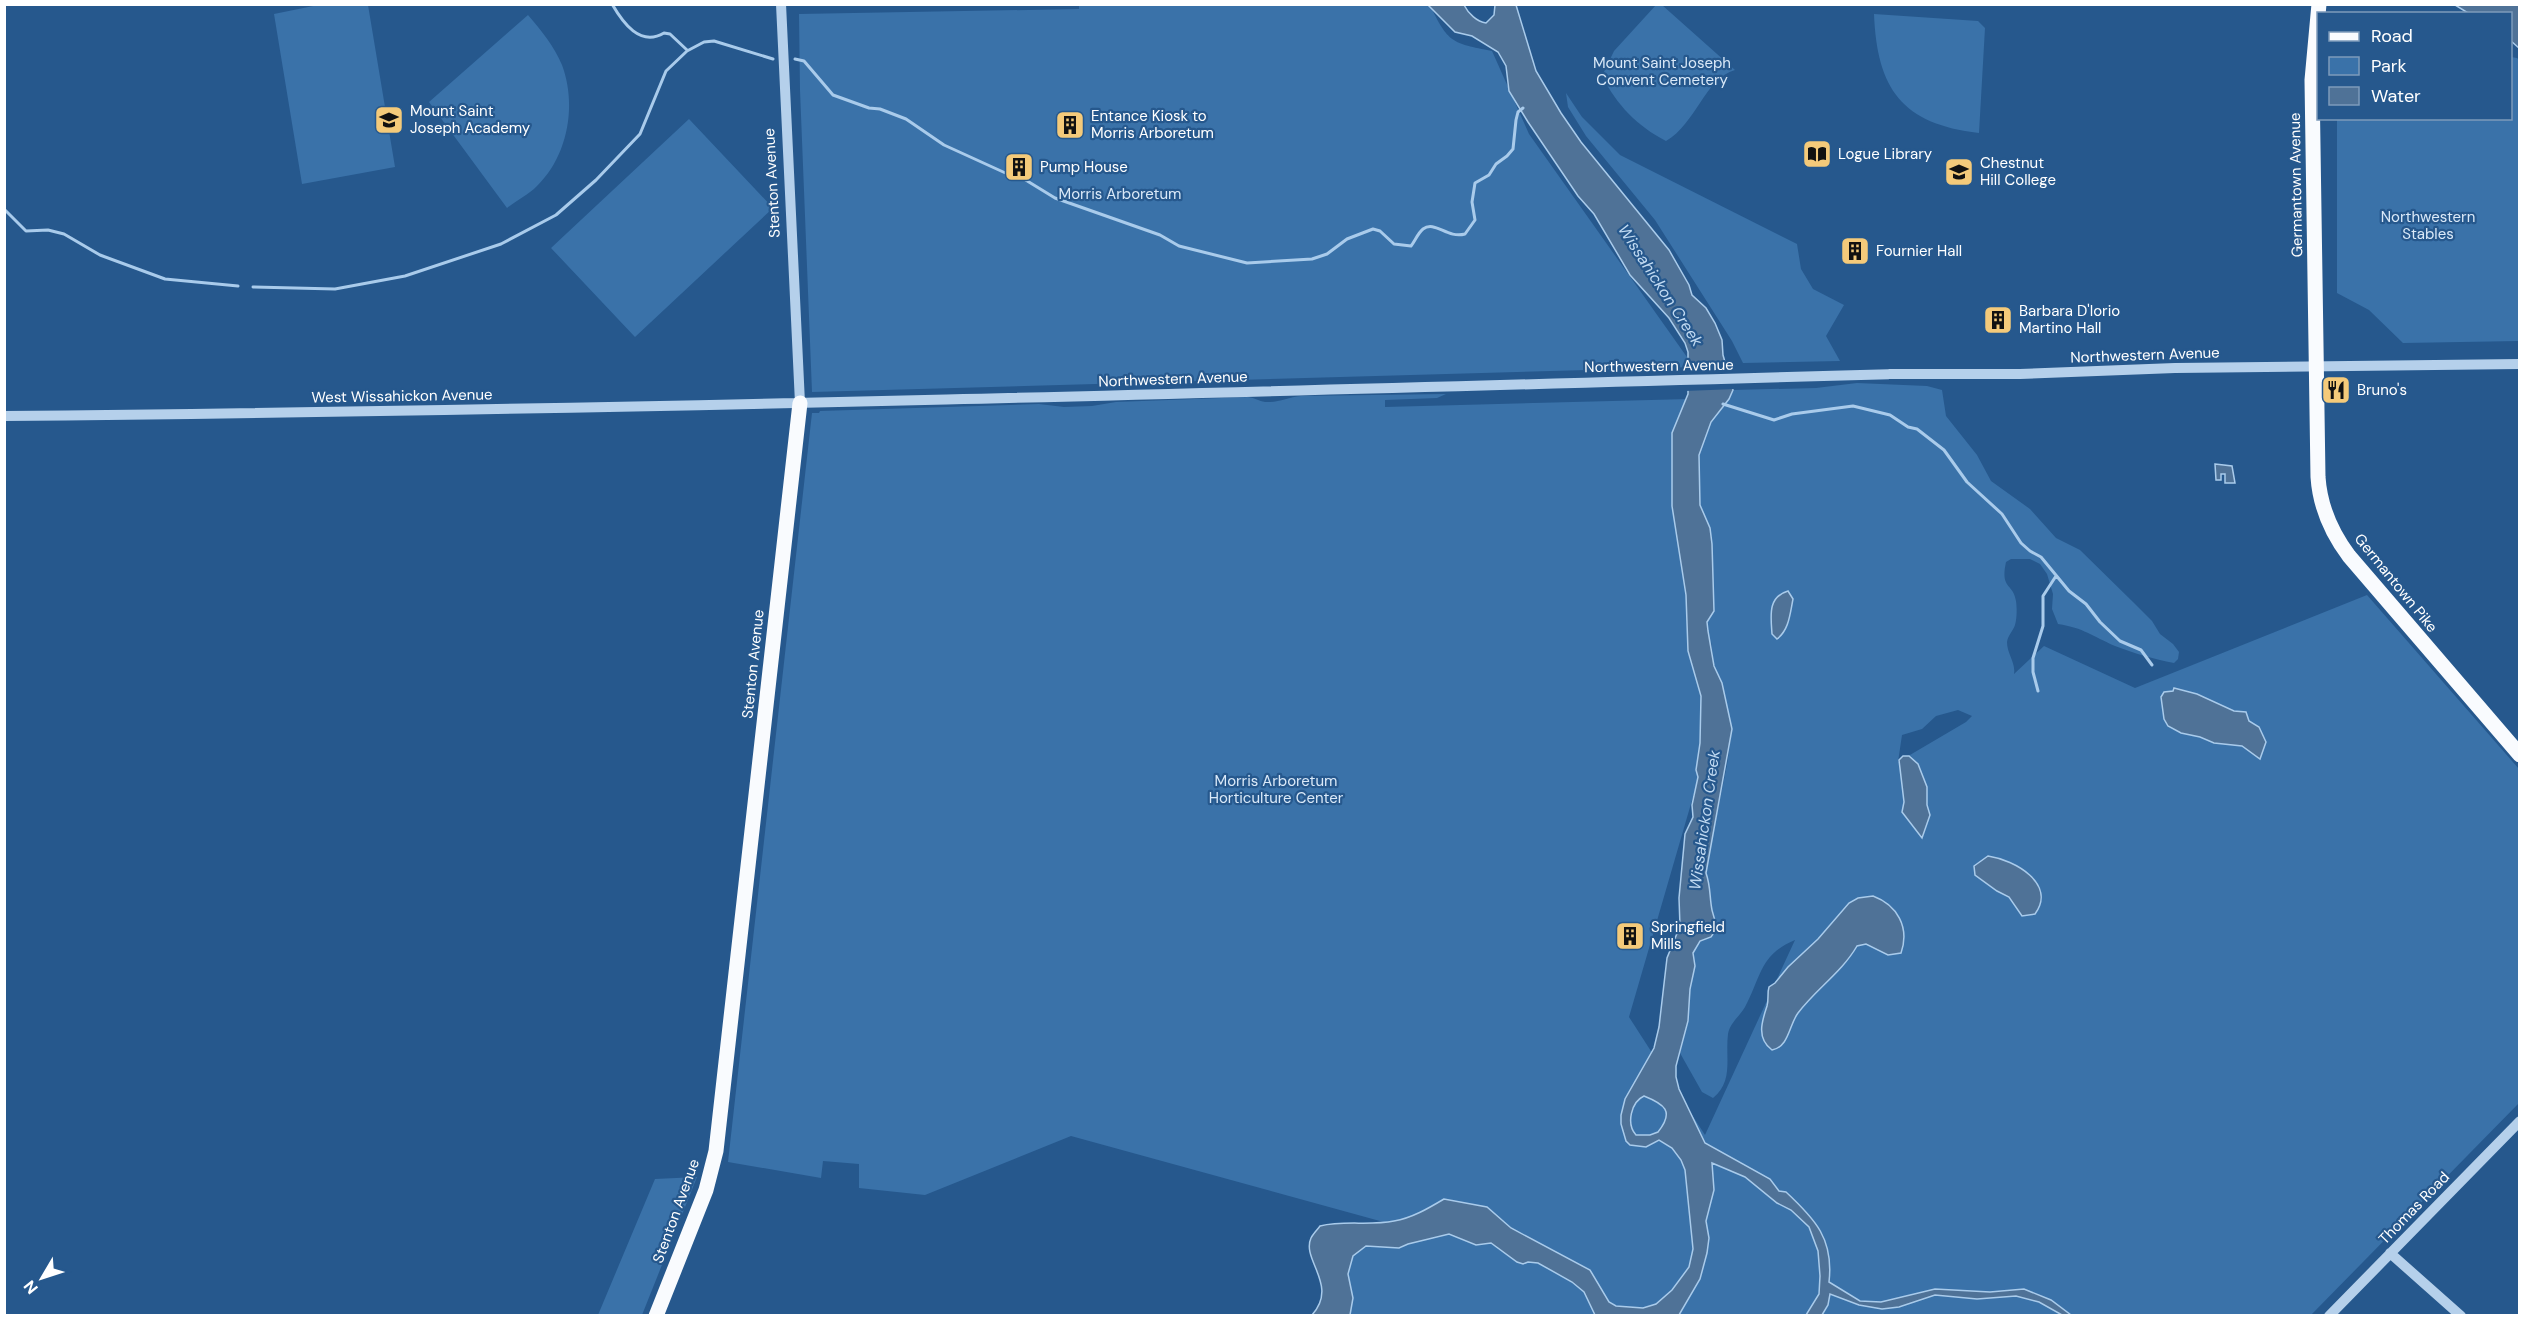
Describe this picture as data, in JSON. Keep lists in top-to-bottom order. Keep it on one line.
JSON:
{"streets":{"main road":["Stenton Avenue","Germantown Avenue","Germantown Pike"],"street":["Northwestern Avenue","West Wissahickon Avenue","Thomas Road"]},"crossings":[["Stenton Avenue","Northwestern Avenue"],["Stenton Avenue","West Wissahickon Avenue"],["Germantown Avenue","Northwestern Avenue"],["Germantown Avenue","Germantown Pike"],["Northwestern Avenue","West Wissahickon Avenue"],["Northwestern Avenue","Germantown Pike"]],"water":["Wissahickon Creek"],"parks":["Mount Saint Joseph Convent Cemetery","Morris Arboretum","Northwestern Stables","Morris Arboretum Horticulture Center"],"places":{"school or university":["Mount Saint Joseph Academy","Chestnut Hill College"],"building":["Entance Kiosk to Morris Arboretum","Pump House","Fournier Hall","Barbara D'Iorio Martino Hall","Springfield Mills"],"library":["Logue Library"],"restaurant":["Bruno's"]},"legend":["Road","Park","Water"],"north":"bottom left"}
